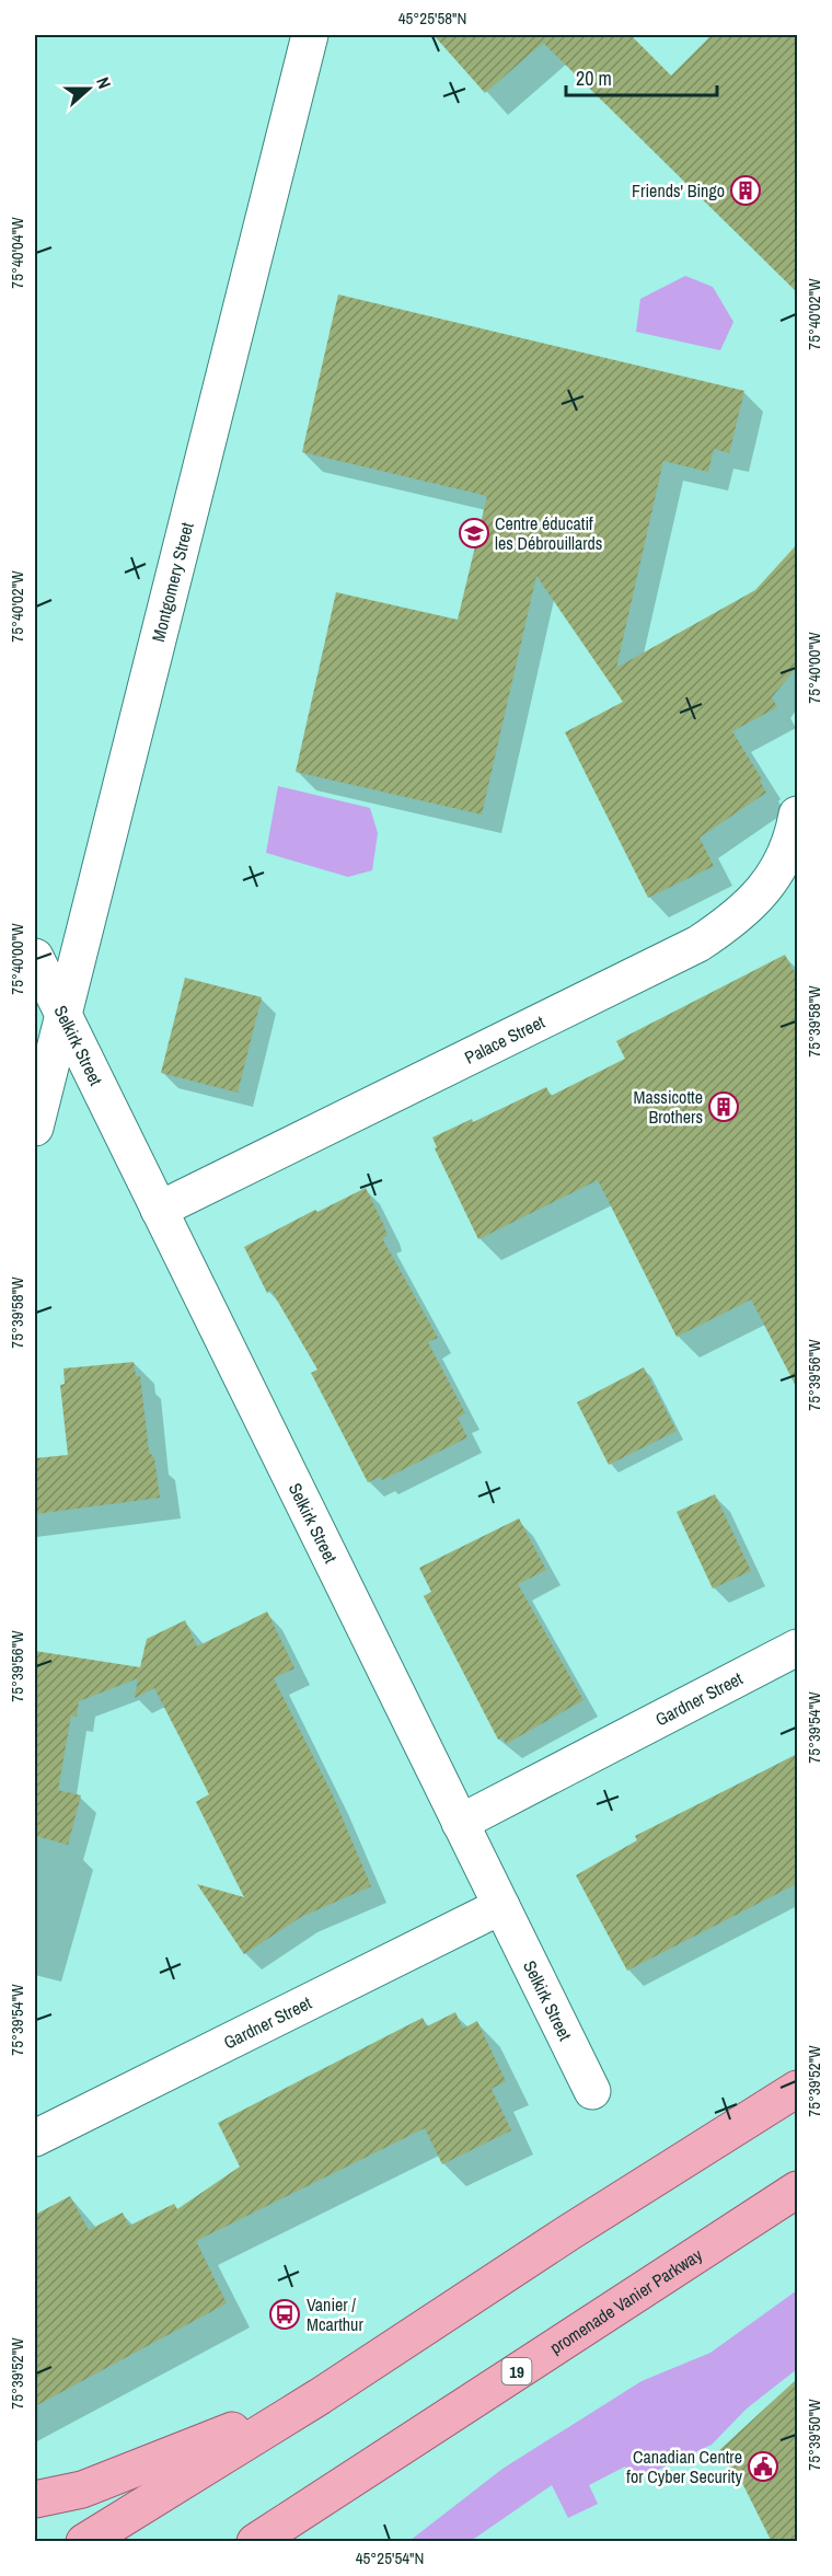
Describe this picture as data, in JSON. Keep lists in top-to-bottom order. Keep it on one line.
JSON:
{"streets":{"main road":["promenade Vanier Parkway","19"],"street":["Montgomery Street","Palace Street","Selkirk Street","Gardner Street"]},"crossings":[["Montgomery Street","Selkirk Street"],["Palace Street","Selkirk Street"],["Selkirk Street","Gardner Street"]],"places":{"building":["Friends' Bingo","Massicotte Brothers"],"school or university":["Centre éducatif les Débrouillards"],"bus stop":["Vanier / Mcarthur"],"public building":["Canadian Centre for Cyber Security"]},"scale_bar":"20 m","north":"right","coordinates":["45°25'58\"N","75°40'04\"W","75°40'02\"W","75°40'00\"W","75°39'58\"W","75°39'56\"W","75°39'54\"W","75°39'52\"W","75°39'50\"W","45°25'54\"N"]}
